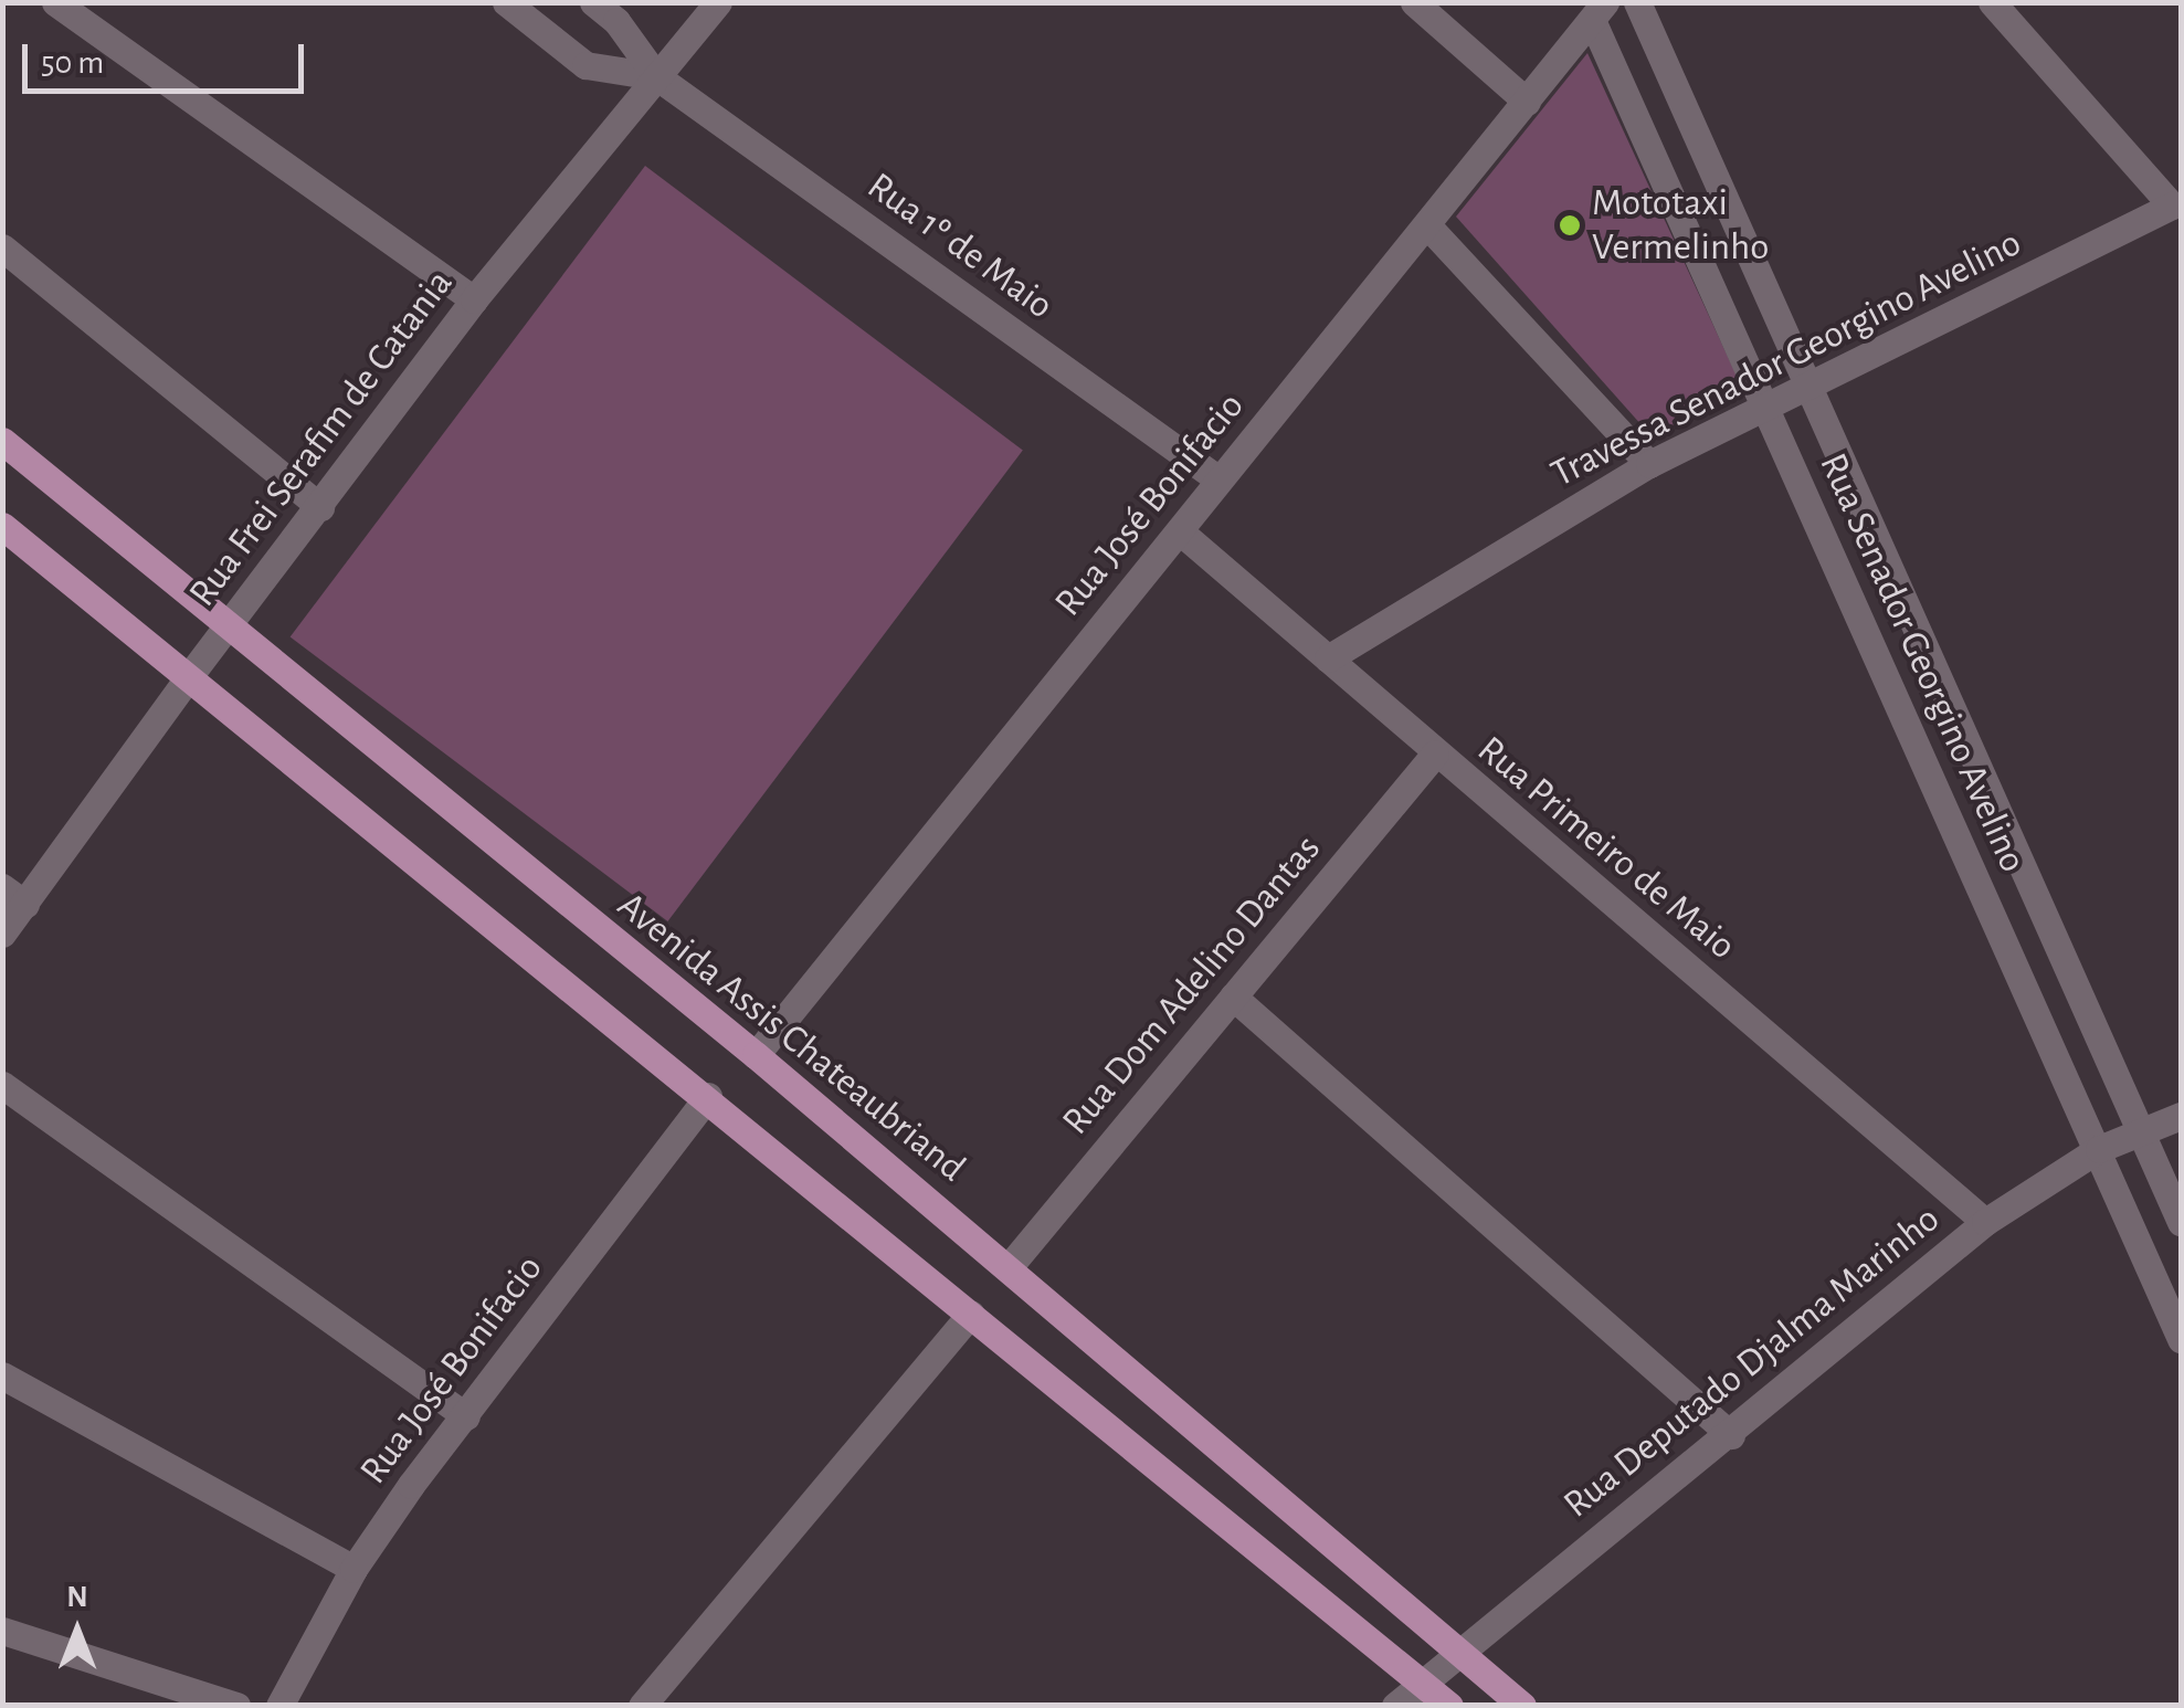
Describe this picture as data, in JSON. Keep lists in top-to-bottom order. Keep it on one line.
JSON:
{"streets":{"main road":["Avenida Assis Chateaubriand"],"street":["Rua 1º de Maio","Travessa Senador Georgino Avelino","Rua Frei Serafim de Catania","Rua José Bonifacio","Rua Senador Georgino Avelino","Rua Primeiro de Maio","Rua Dom Adelino Dantas","Rua Deputado Djalma Marinho"]},"crossings":[["Rua 1º de Maio","Rua Frei Serafim de Catania"],["Rua 1º de Maio","Rua José Bonifacio"],["Travessa Senador Georgino Avelino","Rua Senador Georgino Avelino"],["Travessa Senador Georgino Avelino","Rua Primeiro de Maio"],["Rua Frei Serafim de Catania","Avenida Assis Chateaubriand"],["Rua José Bonifacio","Rua Senador Georgino Avelino"],["Rua José Bonifacio","Rua Primeiro de Maio"],["Rua José Bonifacio","Avenida Assis Chateaubriand"],["Rua Senador Georgino Avelino","Rua Deputado Djalma Marinho"],["Rua Primeiro de Maio","Rua Dom Adelino Dantas"],["Rua Primeiro de Maio","Rua Deputado Djalma Marinho"],["Rua Dom Adelino Dantas","Avenida Assis Chateaubriand"],["Avenida Assis Chateaubriand","Rua Deputado Djalma Marinho"]],"places":["Mototaxi Vermelinho"],"scale_bar":"50 m","north":"top"}
